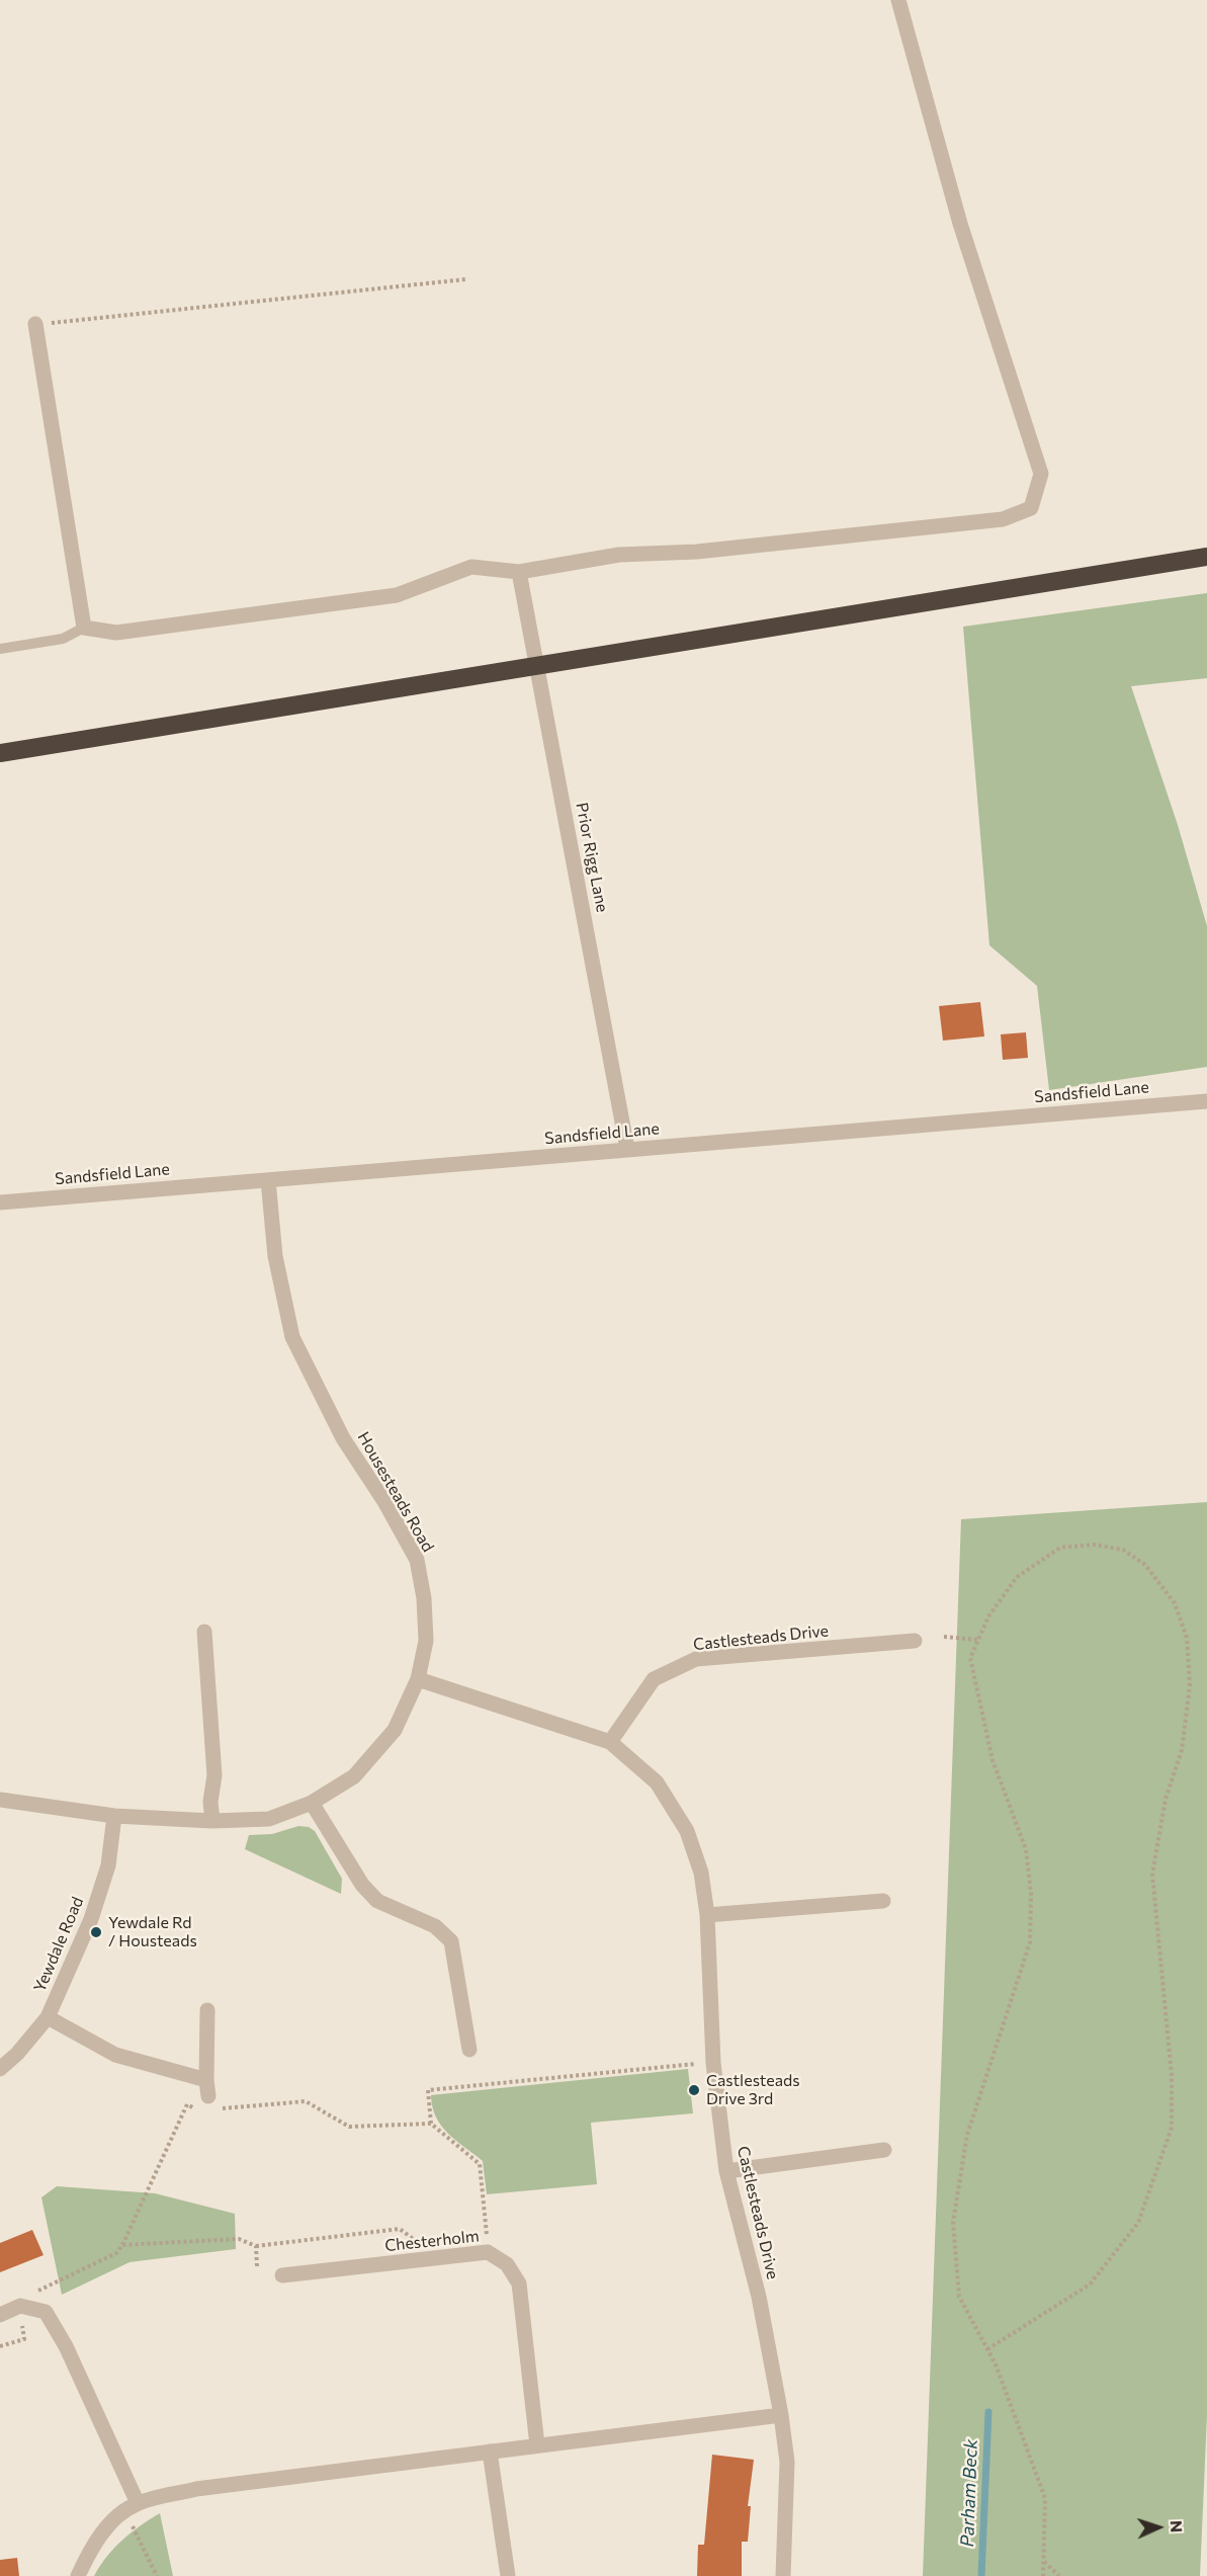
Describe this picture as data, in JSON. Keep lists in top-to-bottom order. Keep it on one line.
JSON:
{"streets":{"street":["Prior Rigg Lane","Sandsfield Lane","Housesteads Road","Castlesteads Drive","Yewdale Road","Chesterholm"]},"crossings":[["Prior Rigg Lane","Sandsfield Lane"],["Sandsfield Lane","Housesteads Road"],["Housesteads Road","Castlesteads Drive"],["Housesteads Road","Yewdale Road"]],"water":["Parham Beck"],"places":["Yewdale Rd / Housteads","Castlesteads Drive 3rd"],"north":"right"}
